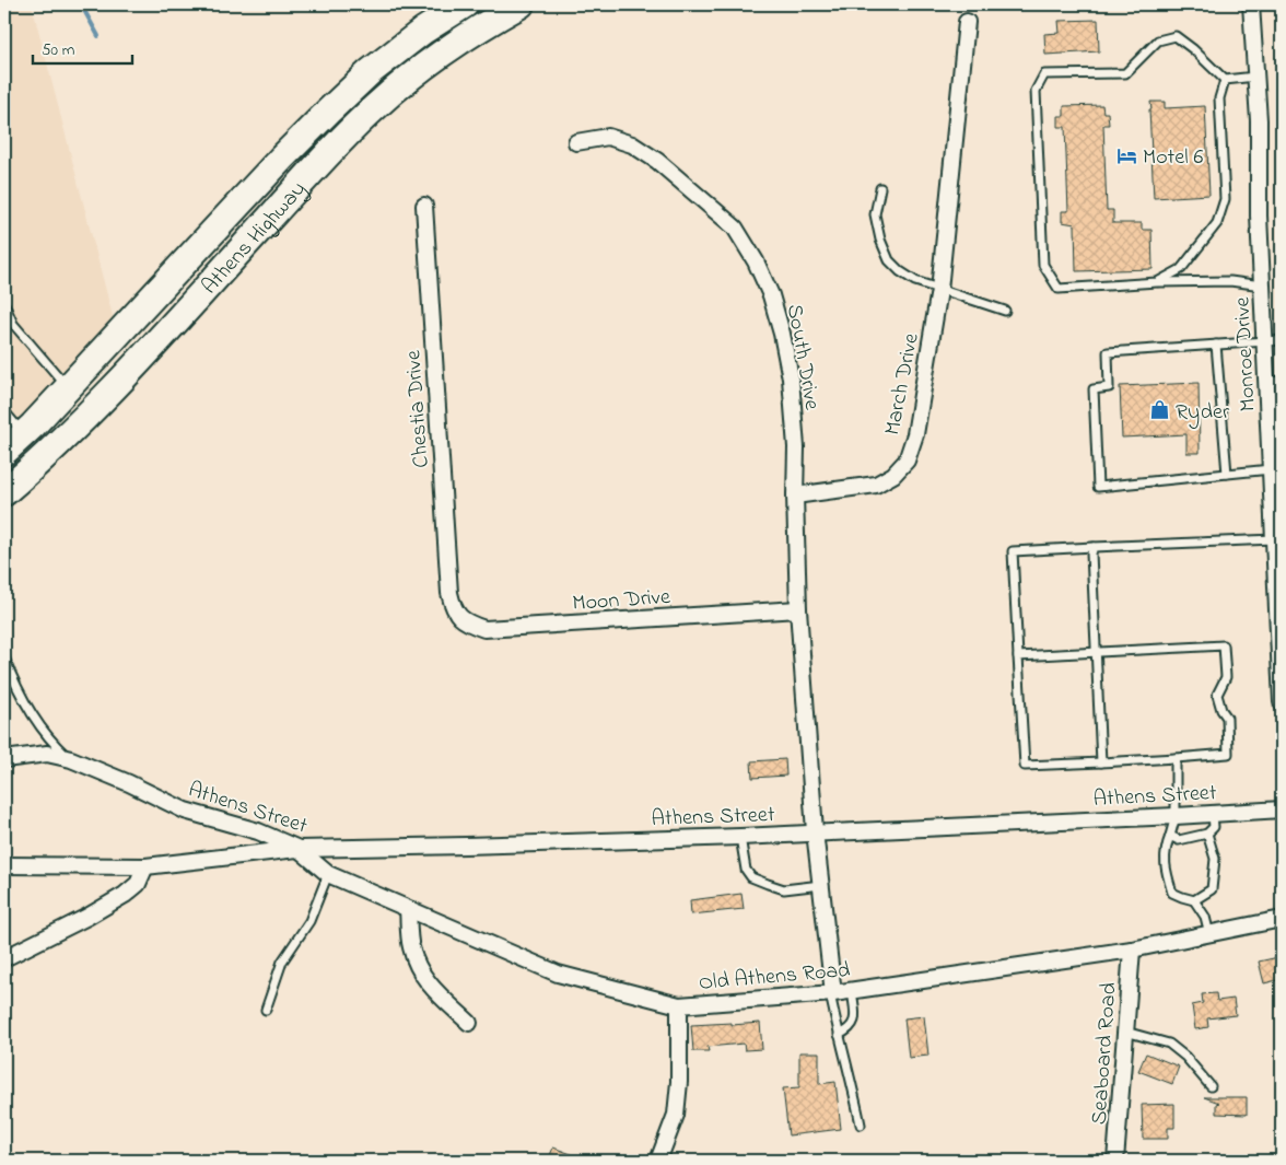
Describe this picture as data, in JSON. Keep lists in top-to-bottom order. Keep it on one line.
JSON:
{"streets":{"highway":["Athens Highway"],"street":["Monroe Drive","South Drive","March Drive","Chestia Drive","Moon Drive","Athens Street","Old Athens Road","Seaboard Road"]},"crossings":[["South Drive","March Drive"],["Chestia Drive","Moon Drive"],["Athens Street","Old Athens Road"],["Old Athens Road","Seaboard Road"]],"places":{"hotel":["Motel 6"],"shop":["Ryder"]},"scale_bar":"50 m"}
